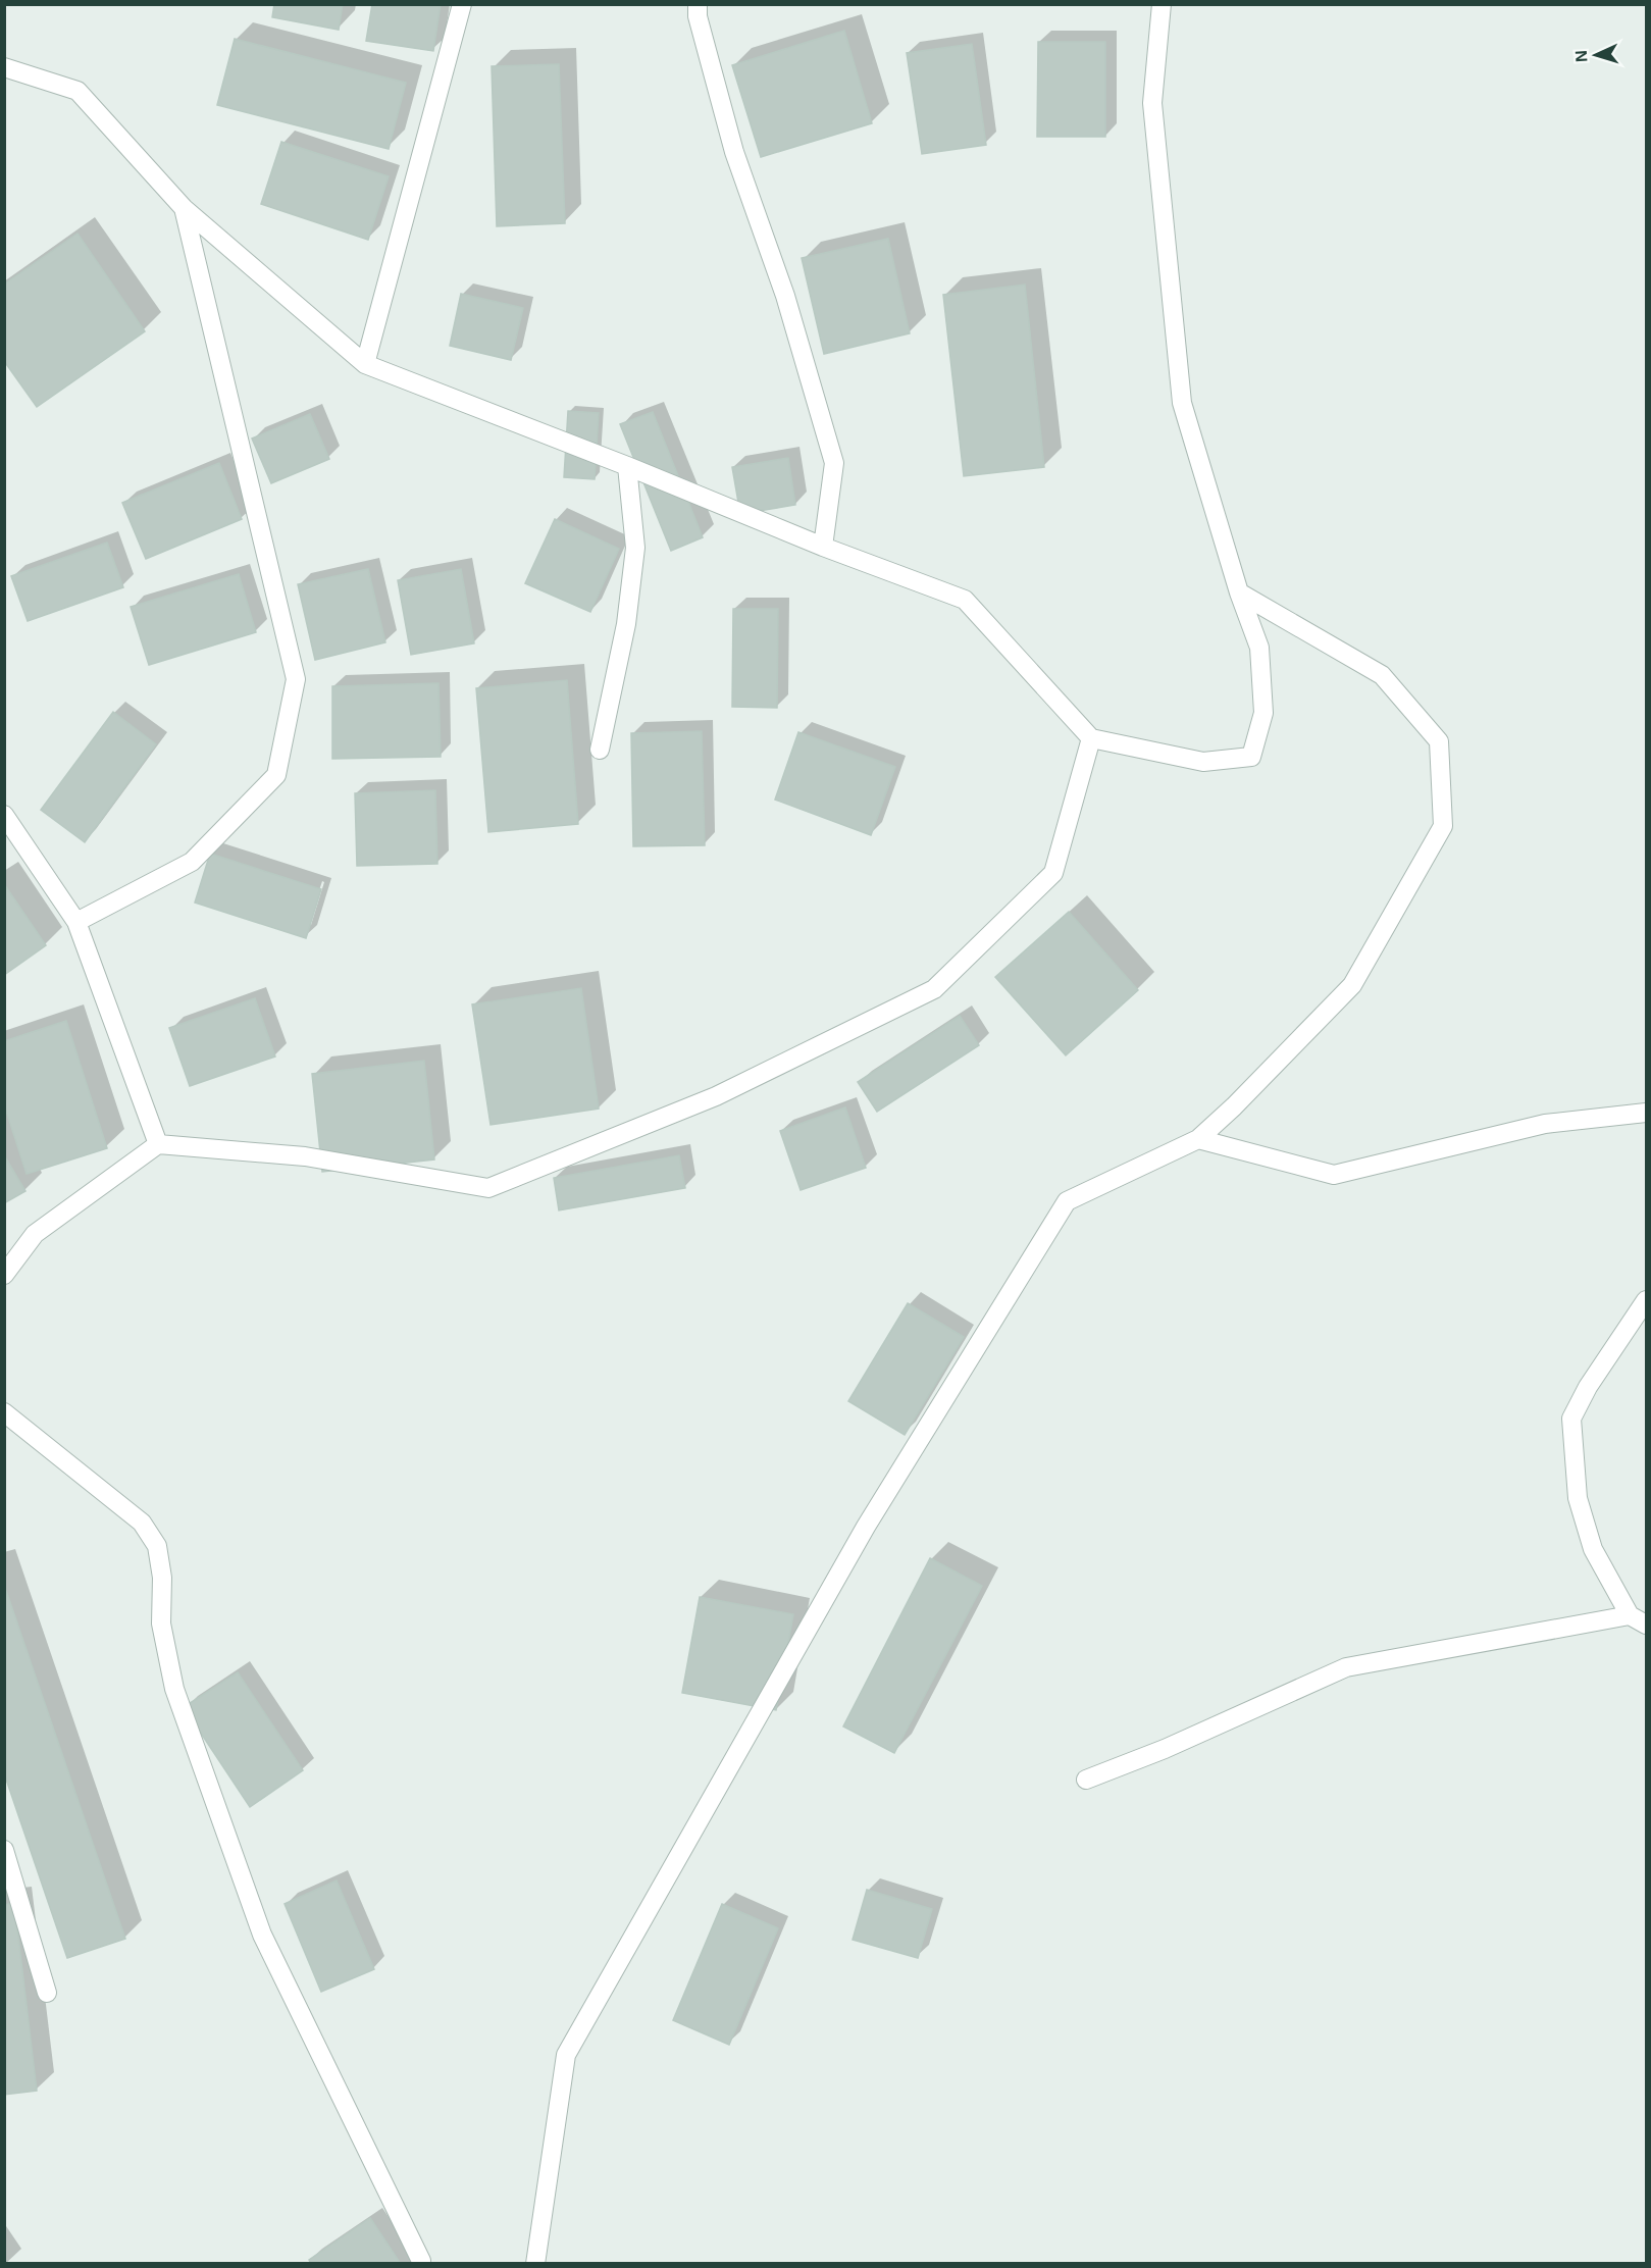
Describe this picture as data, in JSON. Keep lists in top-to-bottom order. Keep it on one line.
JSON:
{"north":"left"}
